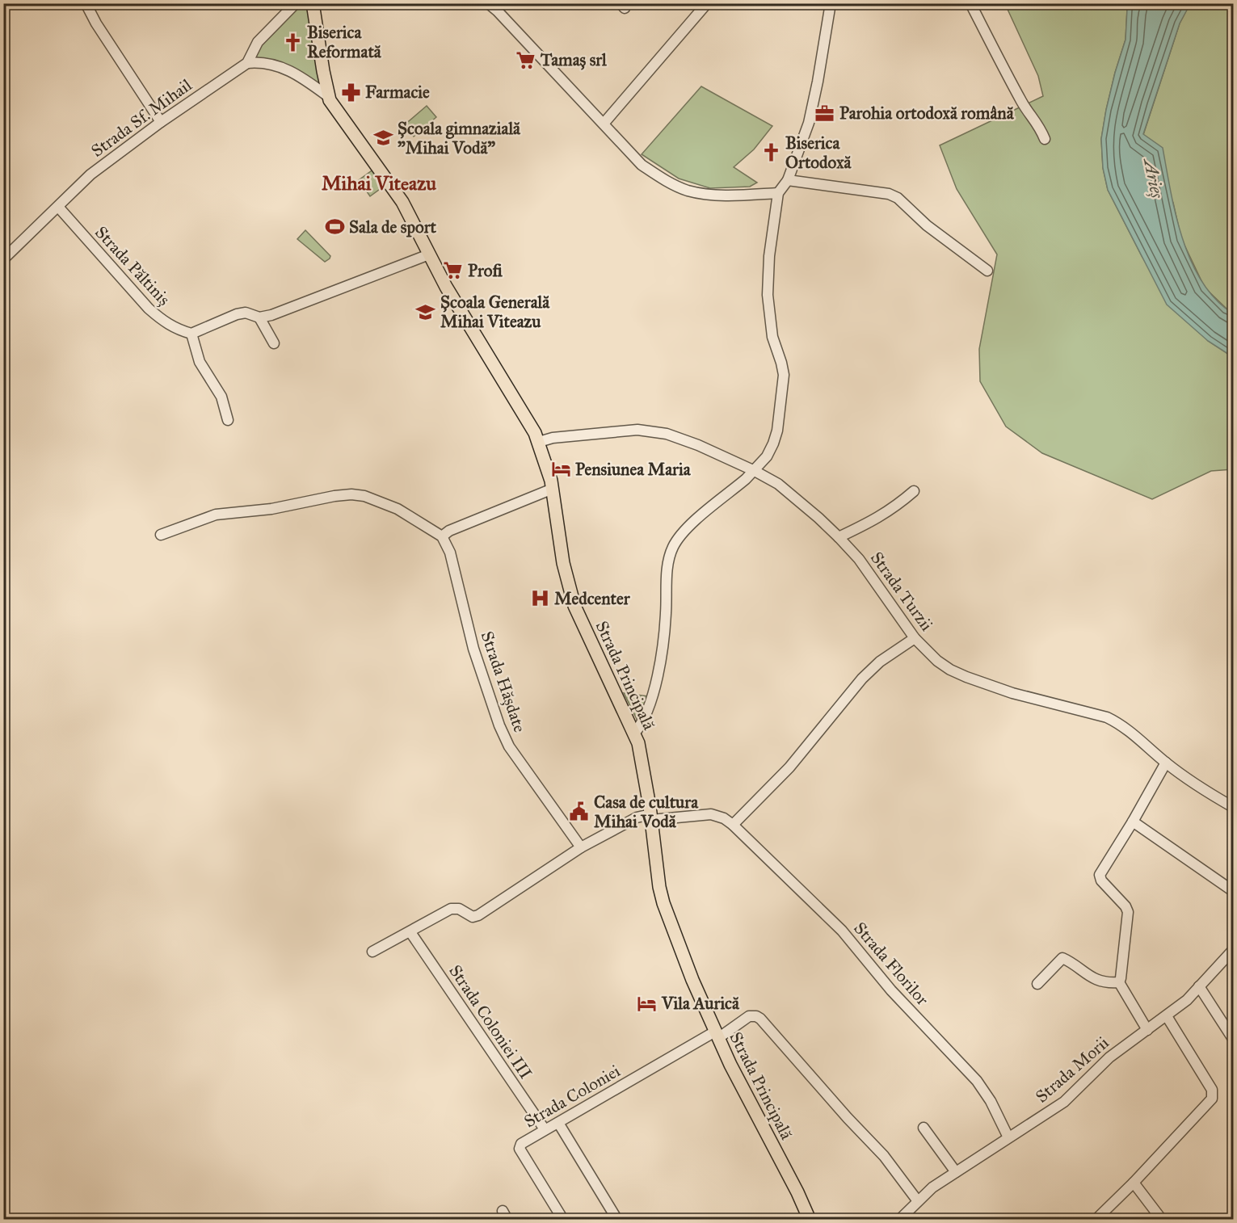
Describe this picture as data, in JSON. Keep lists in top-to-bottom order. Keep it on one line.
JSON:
{"streets":{"main road":["Strada Principală"],"street":["Strada Sf. Mihail","Strada Păltiniș","Strada Turzii","Strada Hășdate","Strada Florilor","Strada Coloniei III","Strada Morii","Strada Coloniei"]},"crossings":[["Strada Sf. Mihail","Strada Păltiniș"],["Strada Turzii","Strada Principală"],["Strada Principală","Strada Florilor"],["Strada Principală","Strada Coloniei"],["Strada Hășdate","Strada Florilor"],["Strada Florilor","Strada Coloniei III"],["Strada Florilor","Strada Morii"],["Strada Coloniei III","Strada Coloniei"],["Strada Morii","Strada Coloniei"]],"districts":["Mihai Viteazu"],"water":["Arieș"],"places":{"church":["Biserica Reformată","Biserica Ortodoxă"],"supermarket":["Tamaș srl","Profi"],"pharmacy":["Farmacie"],"office":["Parohia ortodoxă română"],"school or university":["Școala gimnazială \"Mihai Vodă\"","Școala Generală Mihai Viteazu"],"sports":["Sala de sport"],"hotel":["Pensiunea Maria","Vila Aurică"],"hospital":["Medcenter"],"public building":["Casa de cultura Mihai Vodă"]}}
